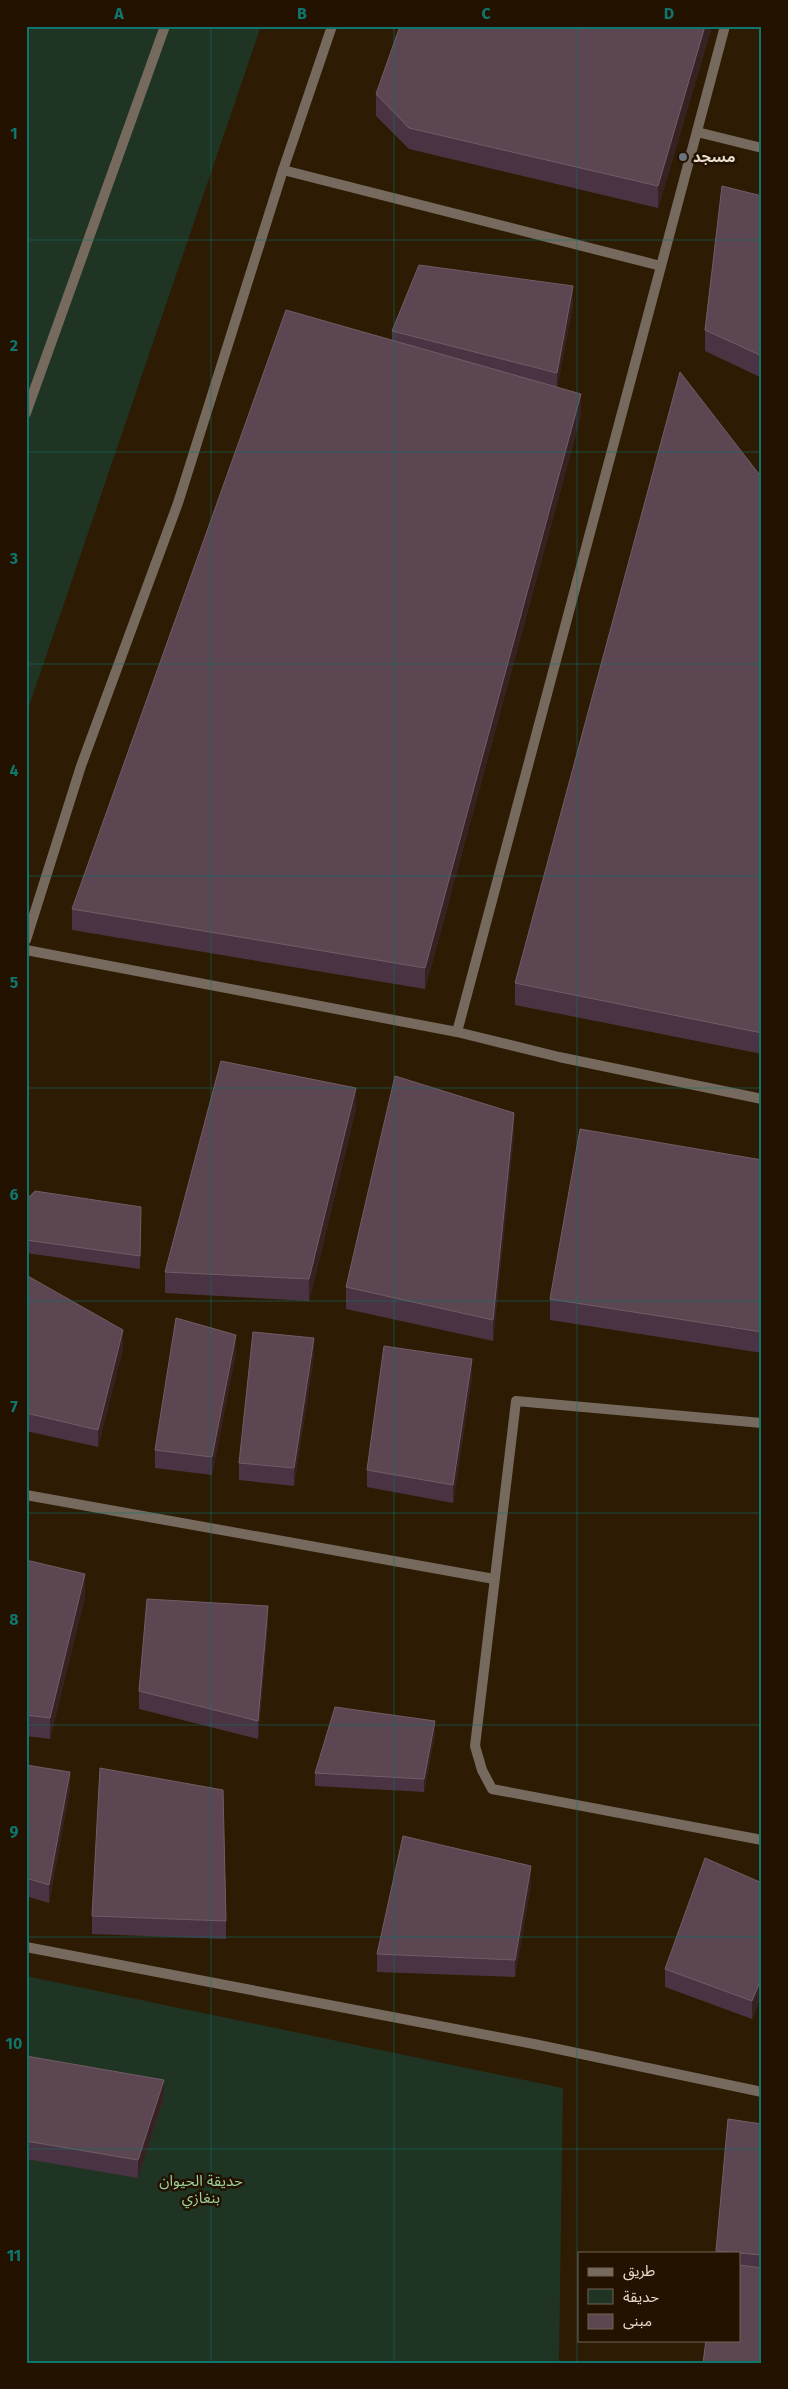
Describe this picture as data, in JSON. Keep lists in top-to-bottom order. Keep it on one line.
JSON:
{"parks":["حديقة الحيوان بنغازي"],"places":["مسجد"],"legend":["طريق","حديقة","مبنى"],"grid":{"columns":["A","B","C","D"],"rows":["1","2","3","4","5","6","7","8","9","10","11"]}}
